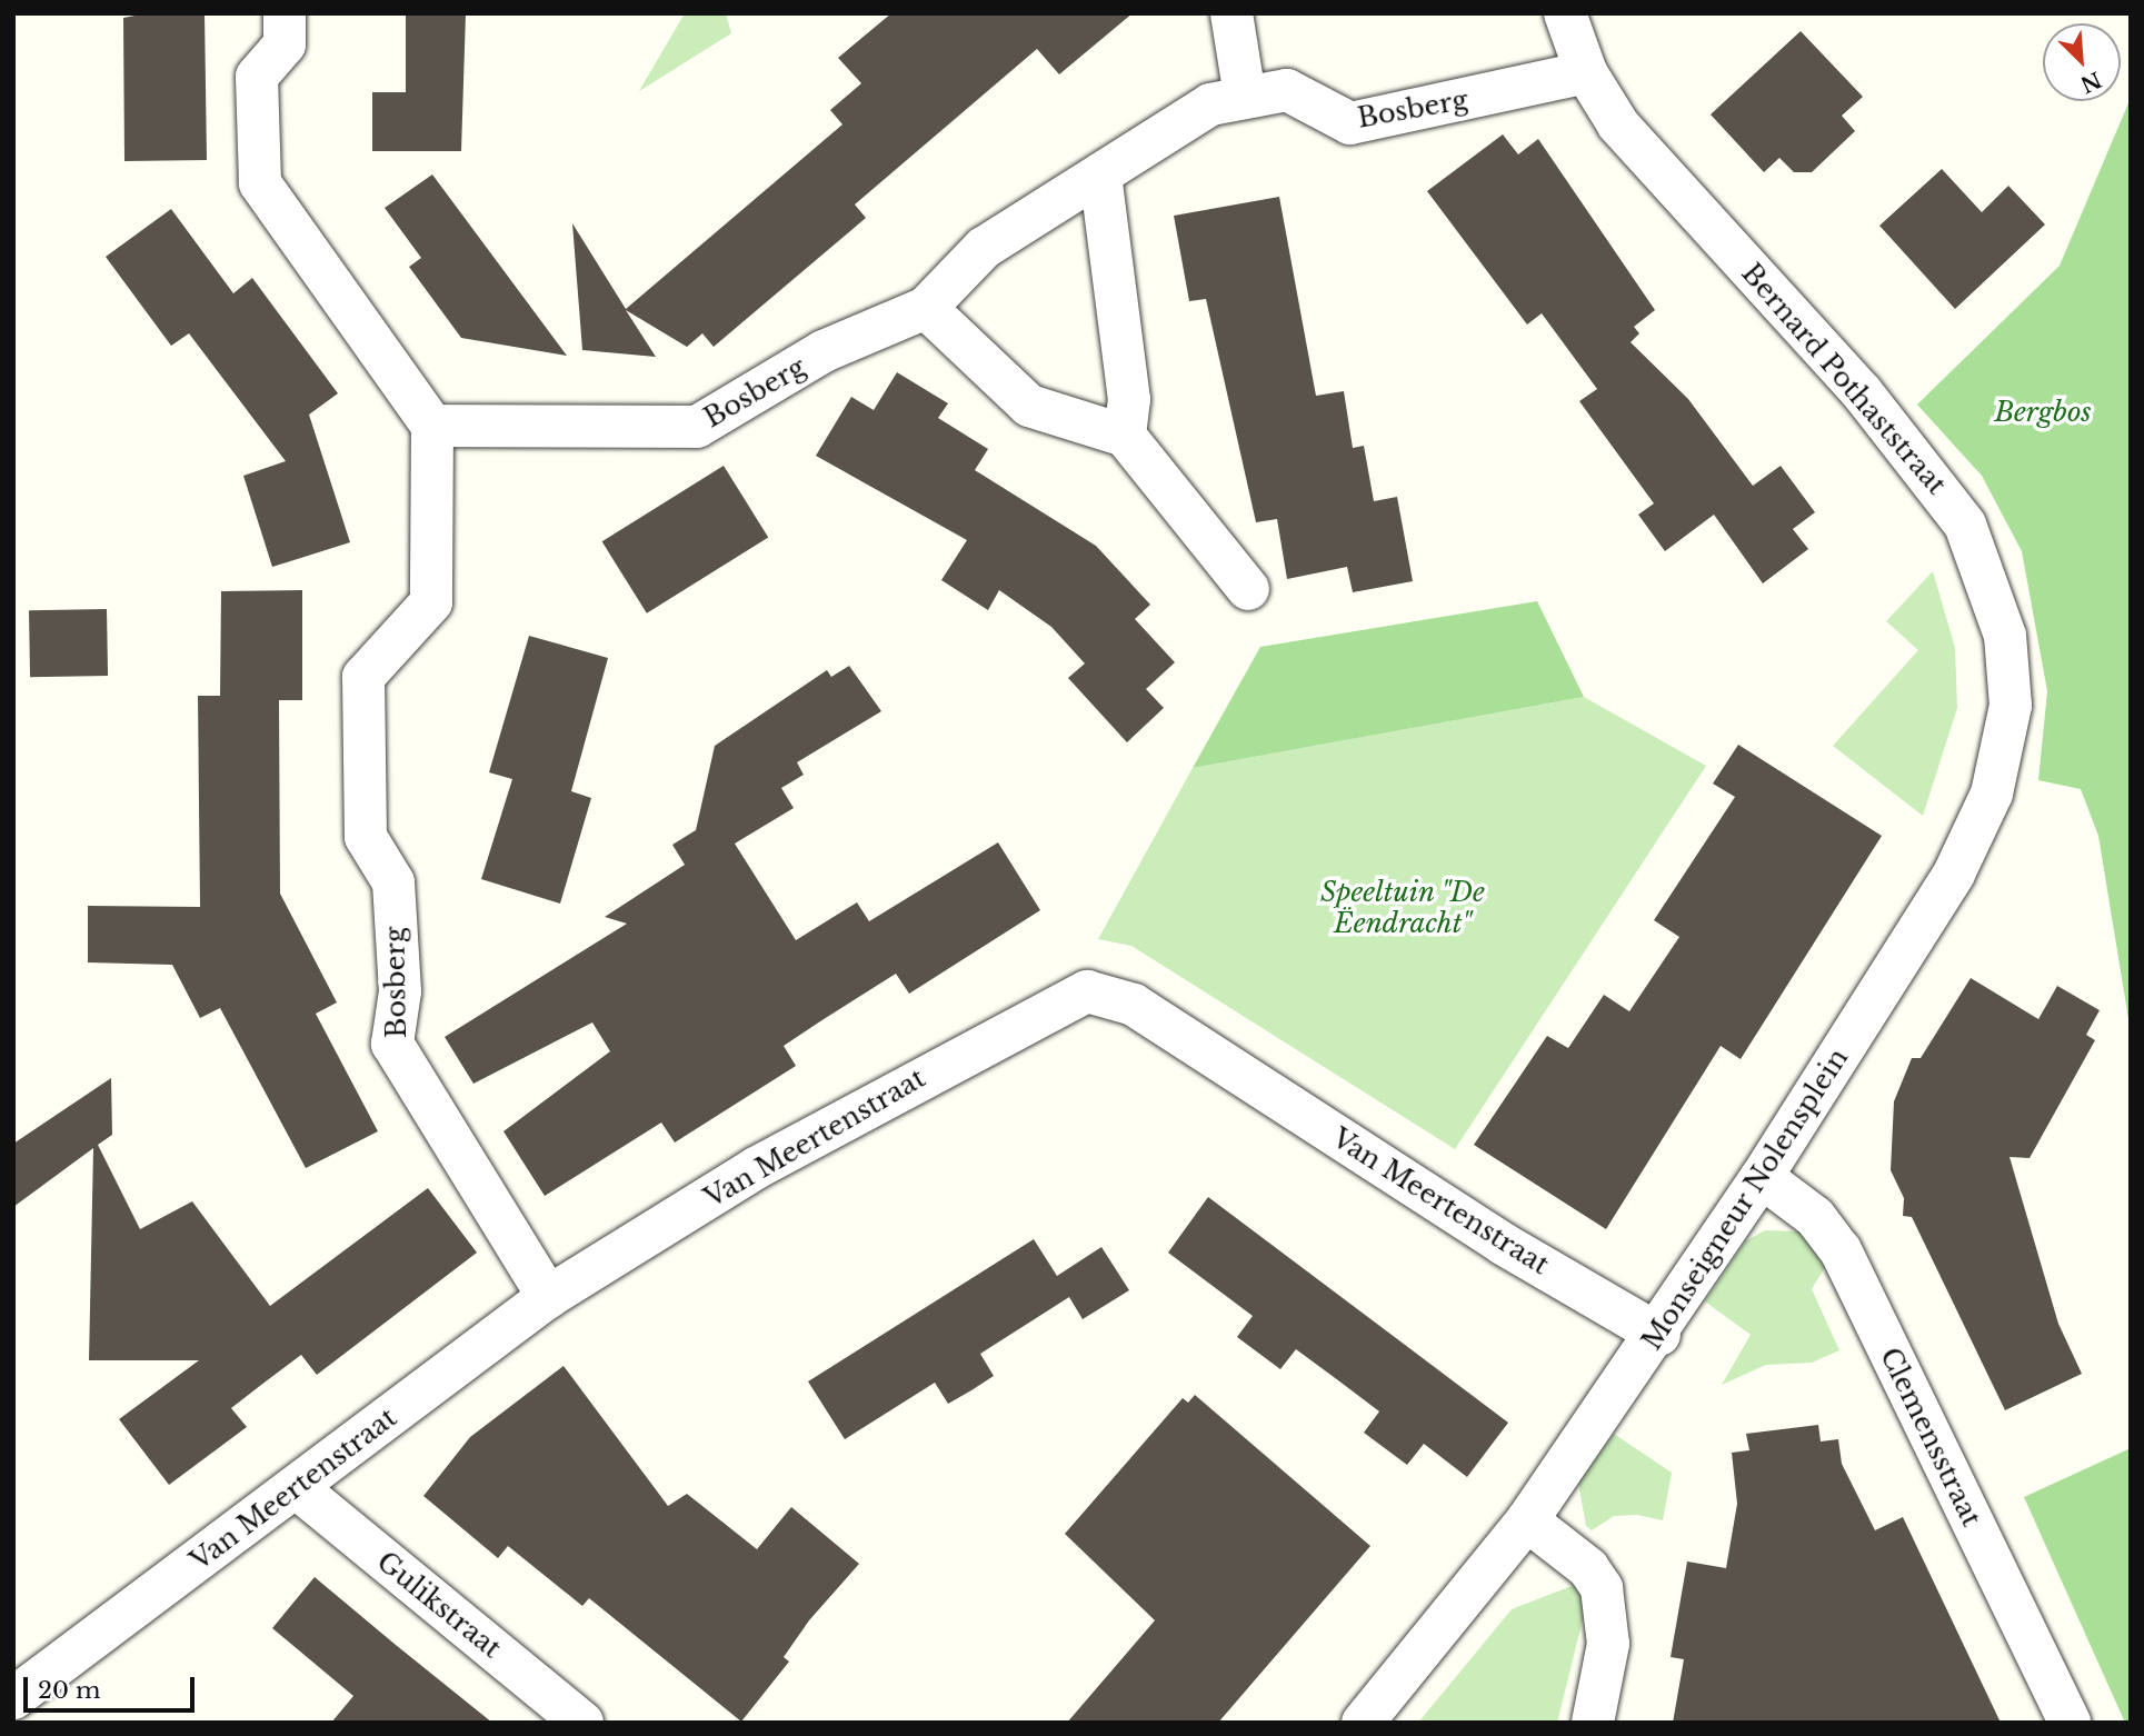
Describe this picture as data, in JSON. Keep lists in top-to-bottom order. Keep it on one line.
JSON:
{"streets":{"street":["Bosberg","Bernard Pothaststraat","Van Meertenstraat","Monseigneur Nolensplein","Clemensstraat","Gulikstraat"]},"crossings":[["Bosberg","Bernard Pothaststraat"],["Bosberg","Van Meertenstraat"],["Bernard Pothaststraat","Monseigneur Nolensplein"],["Van Meertenstraat","Monseigneur Nolensplein"],["Van Meertenstraat","Gulikstraat"],["Monseigneur Nolensplein","Clemensstraat"]],"parks":["Bergbos","Speeltuin \"De Ëendracht\""],"scale_bar":"20 m","north":"bottom right"}
